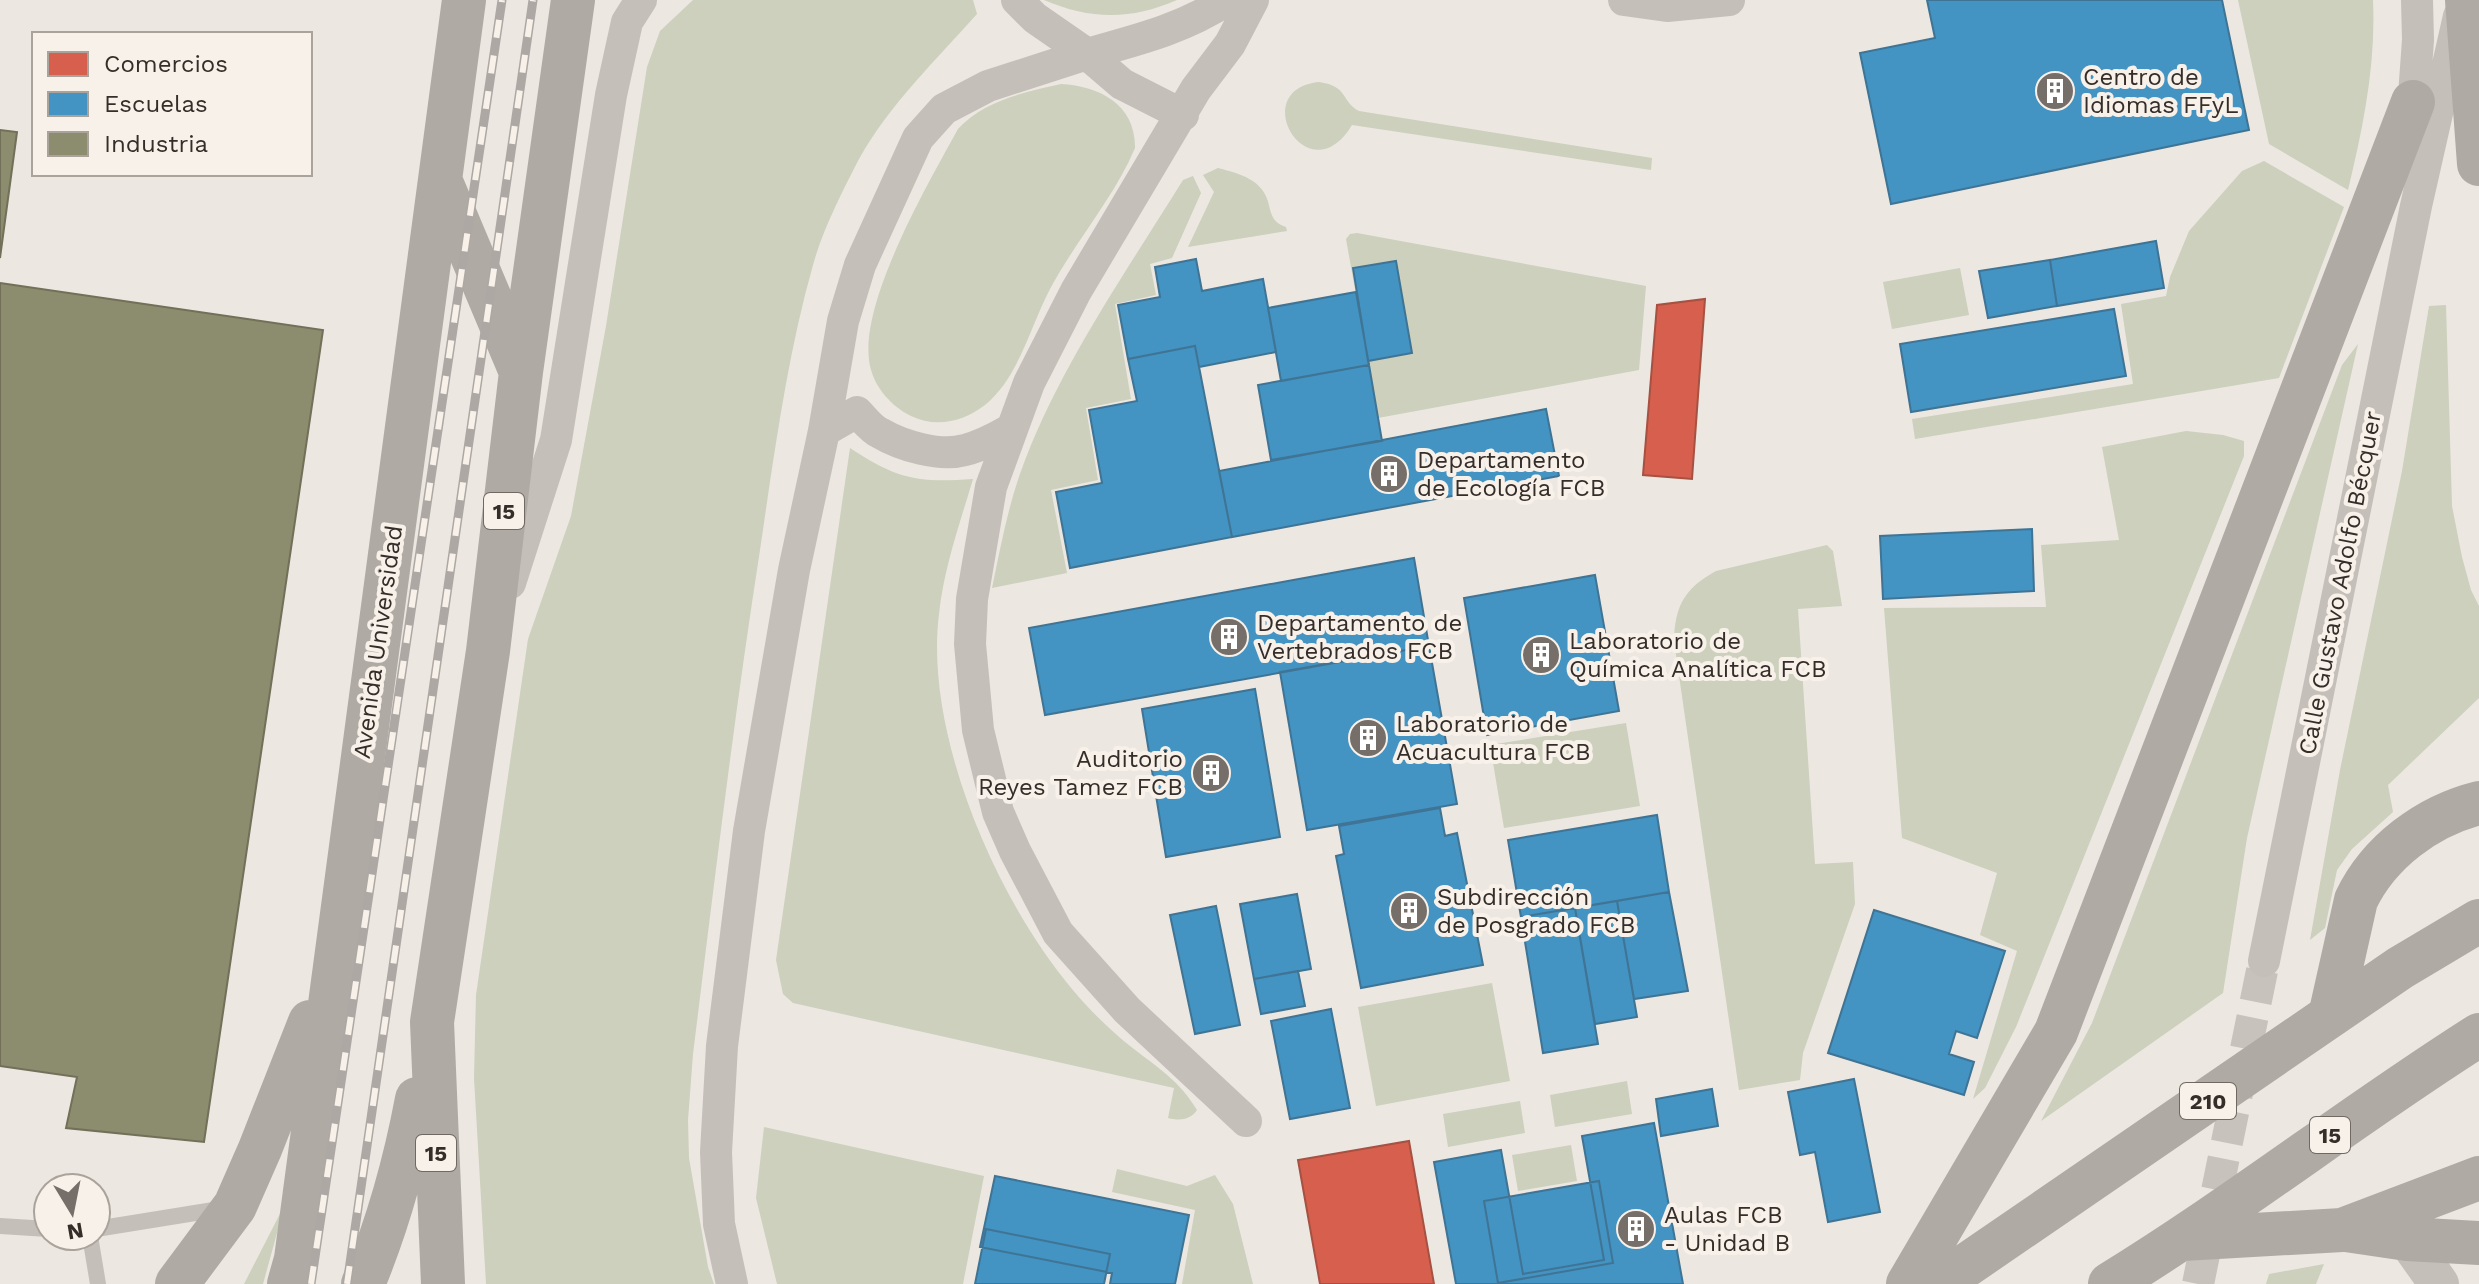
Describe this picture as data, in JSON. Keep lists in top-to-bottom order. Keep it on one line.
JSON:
{"streets":{"highway":["15","Avenida Universidad","210"],"street":["Calle Gustavo Adolfo Bécquer"]},"places":{"building":["Centro de Idiomas FFyL","Departamento de Ecología FCB","Departamento de Vertebrados FCB","Laboratorio de Química Analítica FCB","Laboratorio de Acuacultura FCB","Auditorio Reyes Tamez FCB","Subdirección de Posgrado FCB","Aulas FCB - Unidad B"]},"legend":["Comercios","Escuelas","Industria"],"north":"bottom"}
